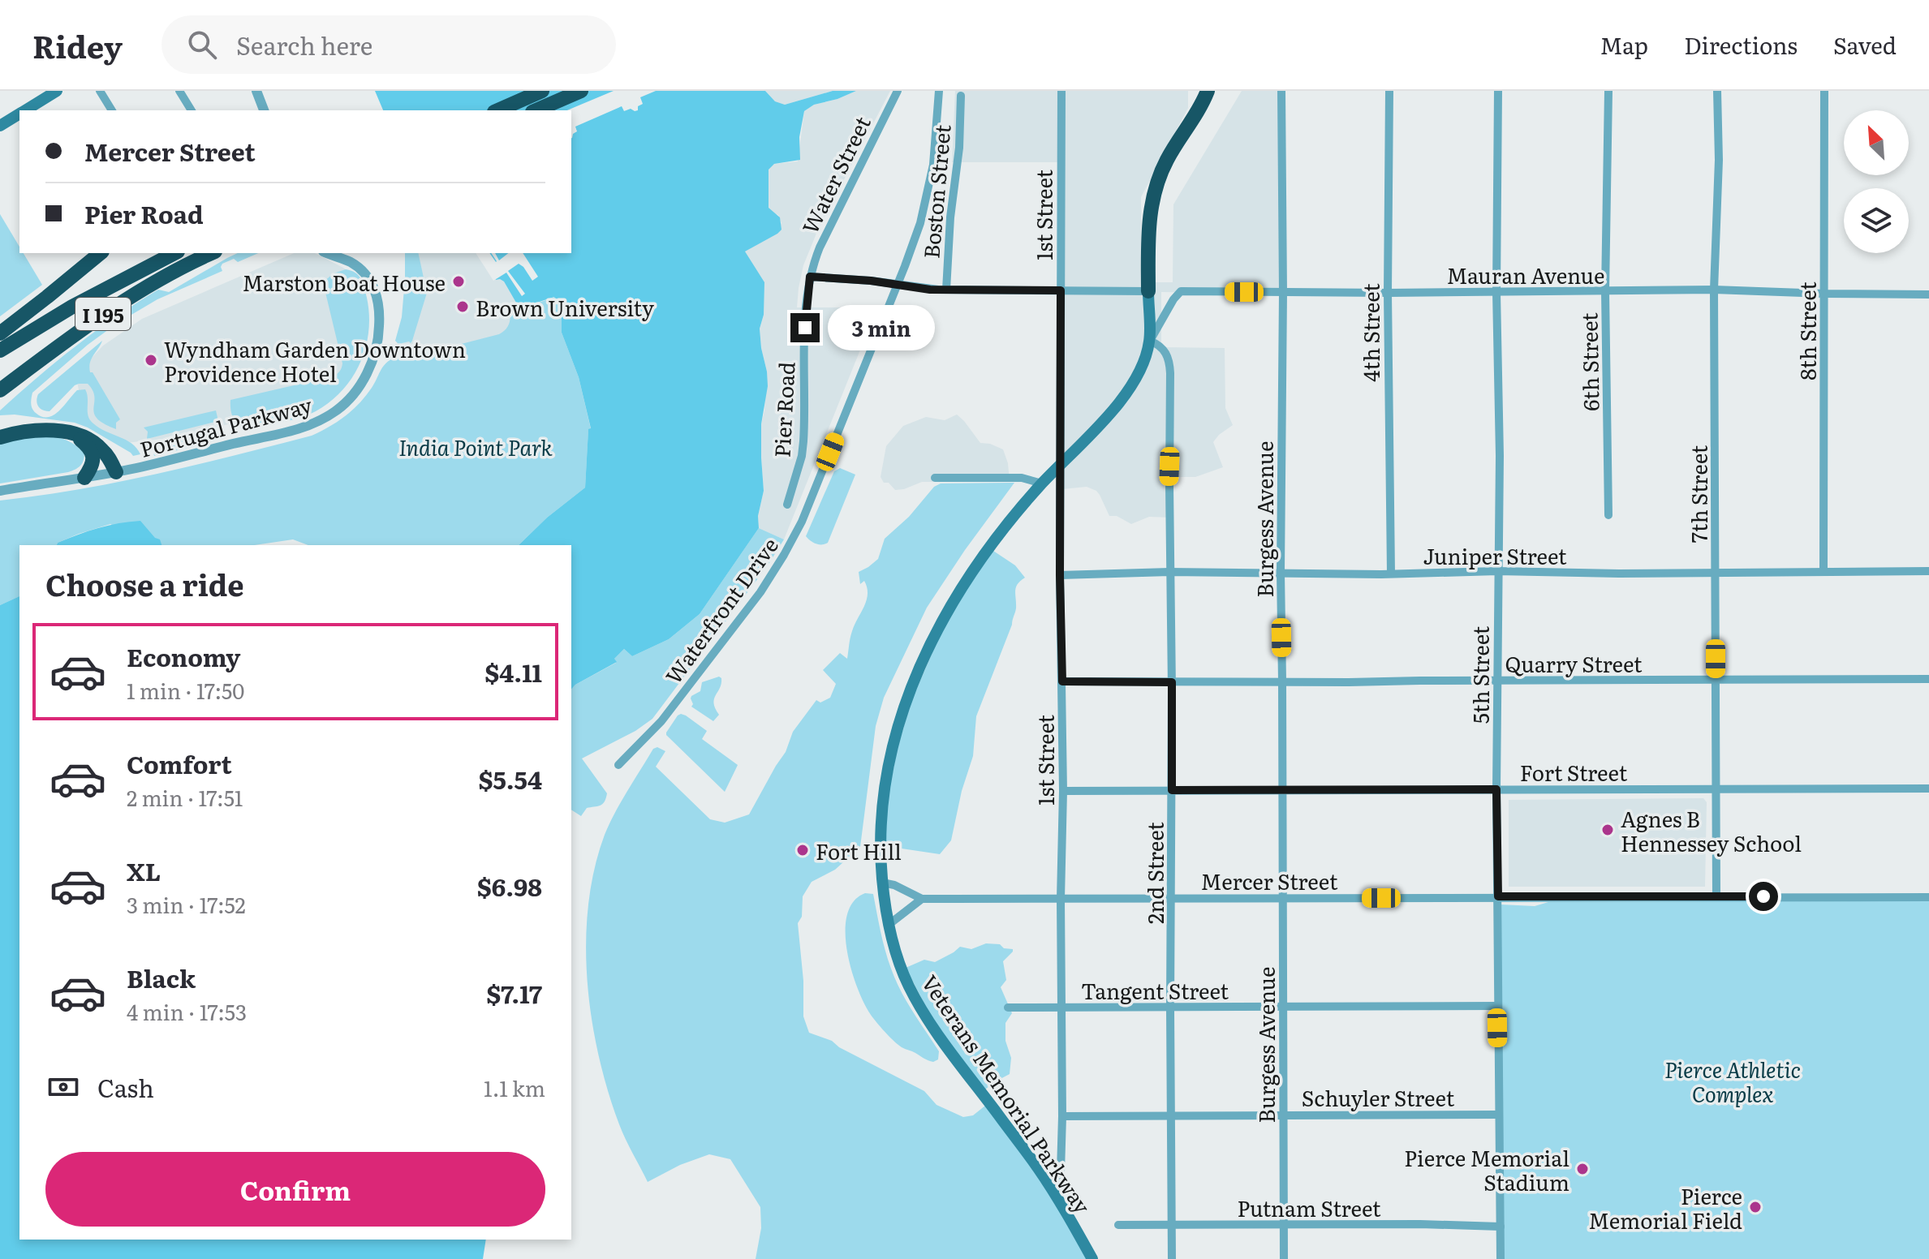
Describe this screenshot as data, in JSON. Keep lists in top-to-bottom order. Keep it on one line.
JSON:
{"streets":{"highway":["I 195"],"main road":["Veterans Memorial Parkway"],"street":["Water Street","Boston Street","1st Street","Mauran Avenue","8th Street","4th Street","6th Street","Pier Road","Portugal Parkway","7th Street","Burgess Avenue","Juniper Street","Waterfront Drive","Quarry Street","5th Street","Fort Street","2nd Street","Mercer Street","Tangent Street","Schuyler Street","Putnam Street"]},"crossings":[["Water Street","Pier Road"],["1st Street","Juniper Street"],["1st Street","Quarry Street"],["1st Street","Fort Street"],["1st Street","Mercer Street"],["1st Street","Tangent Street"],["1st Street","Veterans Memorial Parkway"],["1st Street","Schuyler Street"],["Mauran Avenue","8th Street"],["Mauran Avenue","4th Street"],["Mauran Avenue","6th Street"],["Mauran Avenue","7th Street"],["Mauran Avenue","Burgess Avenue"],["Mauran Avenue","5th Street"],["Mauran Avenue","2nd Street"],["Mauran Avenue","Veterans Memorial Parkway"],["8th Street","Juniper Street"],["4th Street","Juniper Street"],["7th Street","Juniper Street"],["7th Street","Quarry Street"],["7th Street","Fort Street"],["7th Street","Mercer Street"],["Burgess Avenue","Juniper Street"],["Burgess Avenue","Quarry Street"],["Burgess Avenue","Fort Street"],["Burgess Avenue","Mercer Street"],["Burgess Avenue","Tangent Street"],["Burgess Avenue","Schuyler Street"],["Burgess Avenue","Putnam Street"],["Juniper Street","5th Street"],["Juniper Street","2nd Street"],["Quarry Street","5th Street"],["Quarry Street","2nd Street"],["5th Street","Fort Street"],["5th Street","Mercer Street"],["5th Street","Tangent Street"],["5th Street","Schuyler Street"],["5th Street","Putnam Street"],["Fort Street","2nd Street"],["2nd Street","Mercer Street"],["2nd Street","Tangent Street"],["2nd Street","Veterans Memorial Parkway"],["2nd Street","Schuyler Street"],["2nd Street","Putnam Street"],["Mercer Street","Veterans Memorial Parkway"]],"parks":["India Point Park","Pierce Athletic Complex"],"places":["Marston Boat House","Brown University","Wyndham Garden Downtown Providence Hotel","Agnes B Hennessey School","Fort Hill","Pierce Memorial Stadium","Pierce Memorial Field"],"north":"top left","page":{"header":"Ridey","search":"Search here","nav":["Map","Directions","Saved"],"banner":["Mercer Street","Pier Road"],"bubble":"3 min","heading":"Choose a ride","list":[{"name":"Economy","note":"1 min · 17:50","value":"$4.11"},{"name":"Comfort","note":"2 min · 17:51","value":"$5.54"},{"name":"XL","note":"3 min · 17:52","value":"$6.98"},{"name":"Black","note":"4 min · 17:53","value":"$7.17"}],"pay":["Cash","1.1 km"],"buttons":"Confirm"}}
